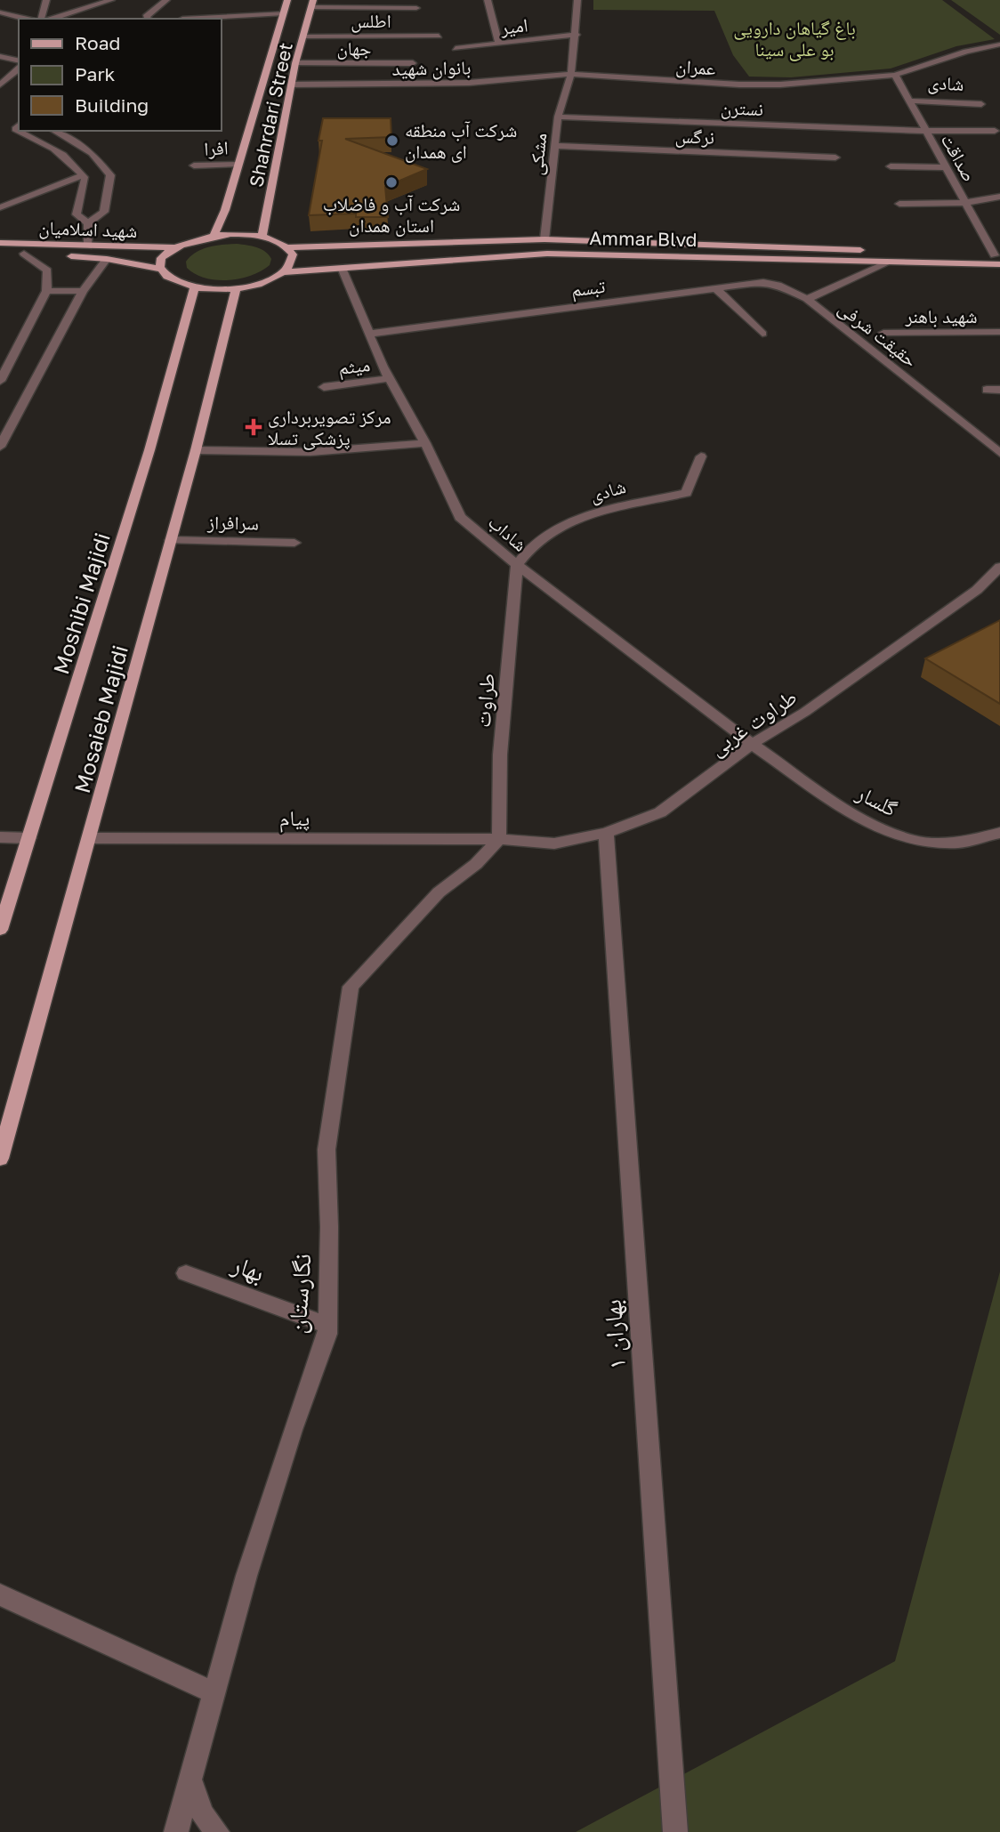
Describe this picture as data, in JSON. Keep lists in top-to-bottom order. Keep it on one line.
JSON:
{"streets":{"main road":["Shahrdari Street","شهید اسلامیان","Ammar Blvd","Moshibi Majidi","Mosaieb Majidi"],"street":["اطلس","امیر","جهان","عمران","بانوان شهید","شادی","نسترن","نرگس","افرا","مشکی","صداقت","تبسم","شهید باهنر","حقیقت شرفی","میثم","سرافراز","شاداب","طراوت","طراوت غربی","گلسار","پیام","بهار","نگارستان","بهاران ۱"]},"crossings":[["اطلس","Shahrdari Street"],["امیر","مشکی"],["جهان","Shahrdari Street"],["عمران","بانوان شهید"],["عمران","مشکی"],["عمران","صداقت"],["بانوان شهید","Shahrdari Street"],["بانوان شهید","مشکی"],["شادی","صداقت"],["شادی","شاداب"],["شادی","طراوت"],["نسترن","مشکی"],["نسترن","صداقت"],["Shahrdari Street","افرا"],["Shahrdari Street","شهید اسلامیان"],["نرگس","مشکی"],["مشکی","Ammar Blvd"],["صداقت","Ammar Blvd"],["Ammar Blvd","حقیقت شرفی"],["Ammar Blvd","شاداب"],["Ammar Blvd","Moshibi Majidi"],["Ammar Blvd","Mosaieb Majidi"],["تبسم","حقیقت شرفی"],["تبسم","شاداب"],["میثم","شاداب"],["سرافراز","Mosaieb Majidi"],["شاداب","طراوت"],["شاداب","طراوت غربی"],["شاداب","گلسار"],["طراوت","طراوت غربی"],["طراوت","پیام"],["طراوت","نگارستان"],["Mosaieb Majidi","پیام"],["طراوت غربی","گلسار"],["طراوت غربی","پیام"],["طراوت غربی","نگارستان"],["طراوت غربی","بهاران ۱"],["پیام","نگارستان"],["بهار","نگارستان"]],"parks":["باغ گیاهان دارویی بو علی سینا"],"places":{"other":["شرکت آب منطقه ای همدان","شرکت آب و فاضلاب استان همدان"],"health":["مرکز تصویربرداری پزشکی تسلا"]},"legend":["Road","Park","Building"]}
